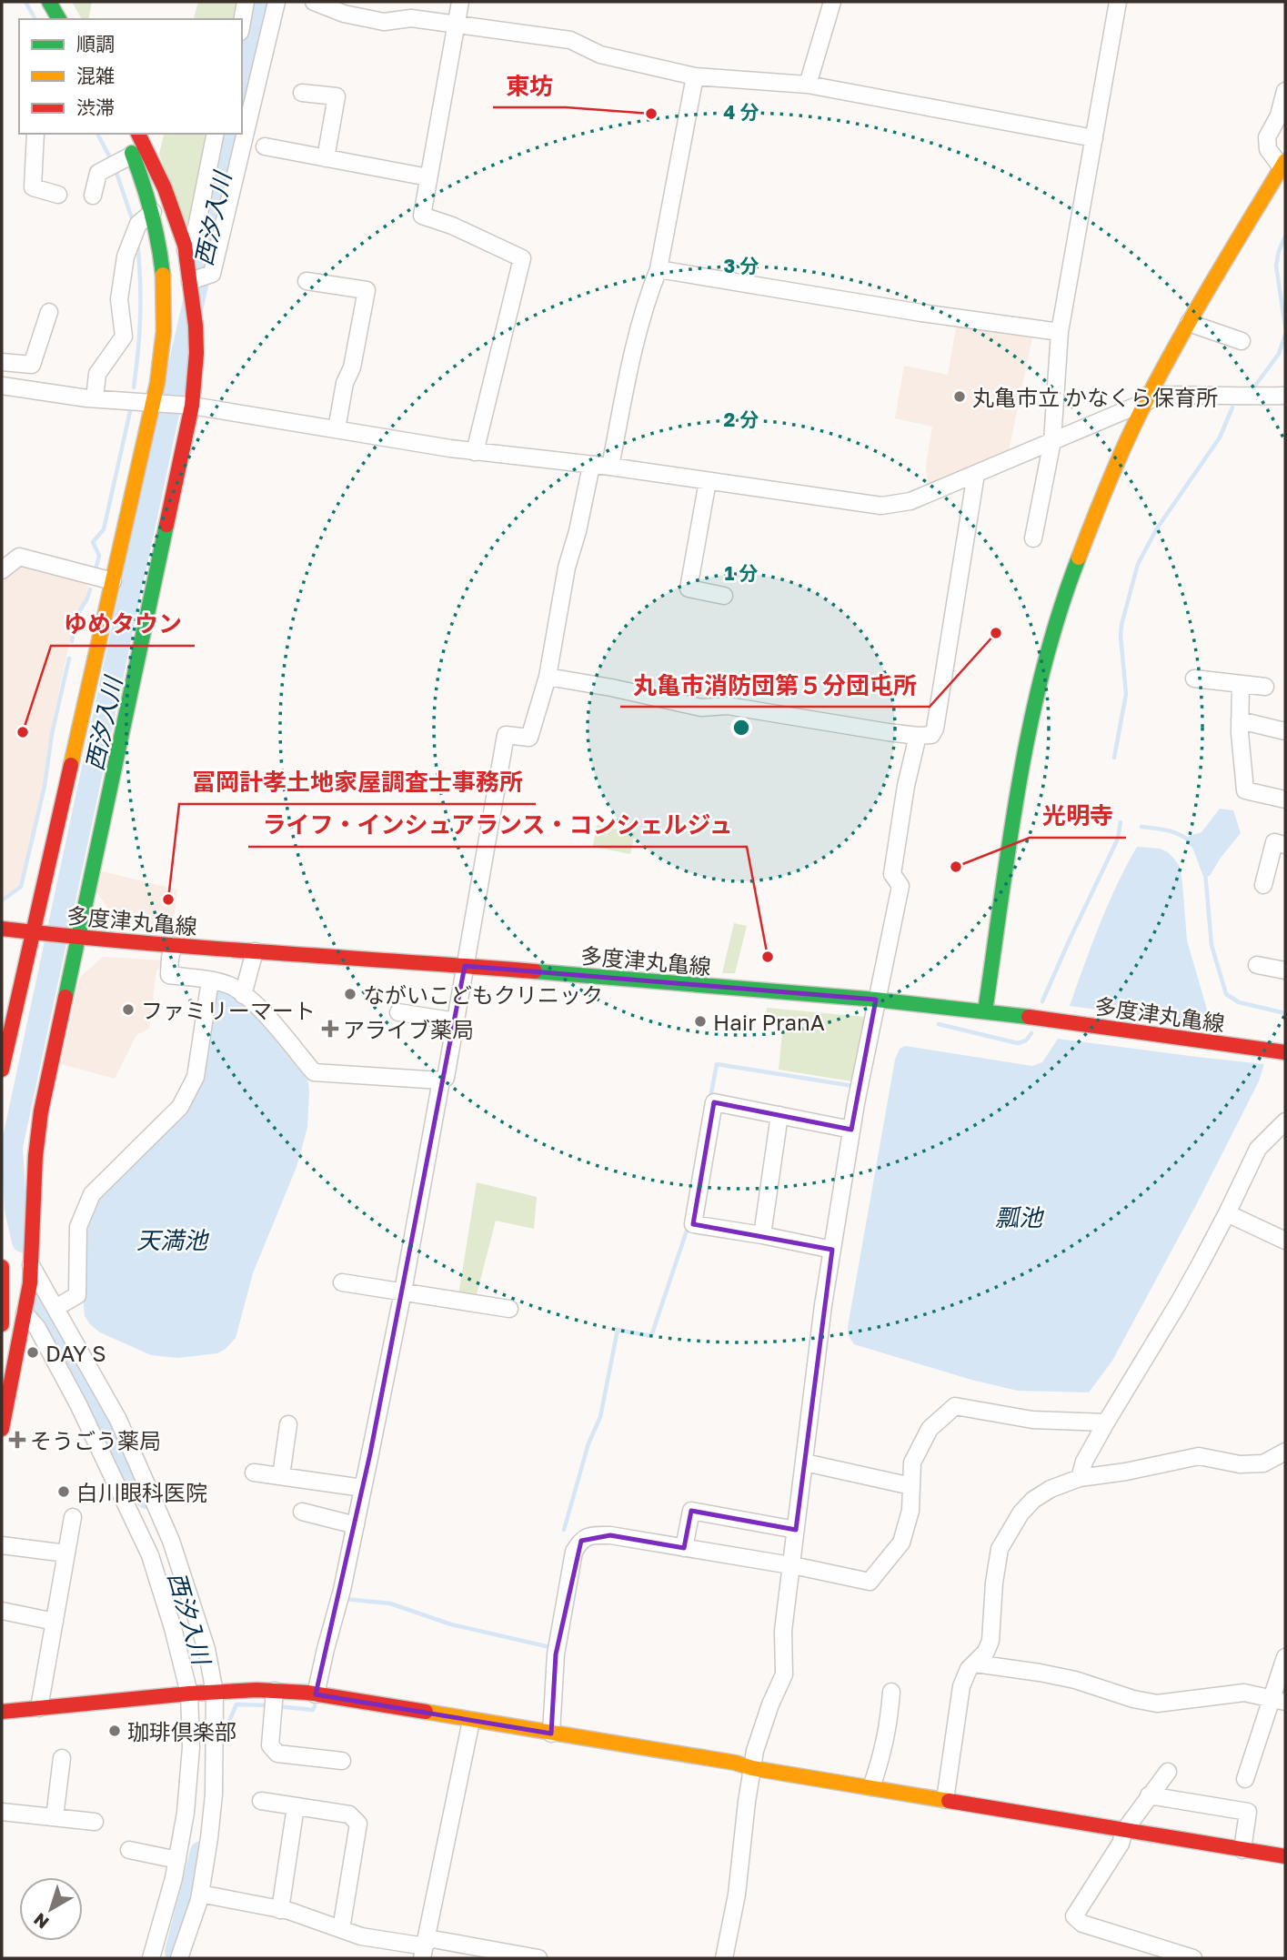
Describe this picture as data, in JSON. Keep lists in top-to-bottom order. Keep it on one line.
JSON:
{"streets":{"street":["多度津丸亀線"]},"water":["西汐入川","瓢池","天満池"],"places":{"other":["東坊","丸亀市立 かなくら保育所","丸亀市消防団第５分団屯所","ゆめタウン","光明寺","冨岡計孝土地家屋調査士事務所","ライフ・インシュアランス・コンシェルジュ","ながいこどもクリニック","ファミリーマート","Hair PranA","DAY S","白川眼科医院","珈琲倶楽部"],"health":["アライブ薬局","そうごう薬局"]},"legend":["順調","混雑","渋滞"],"north":"bottom left","rings":["4 分","3 分","2 分","1 分"]}
